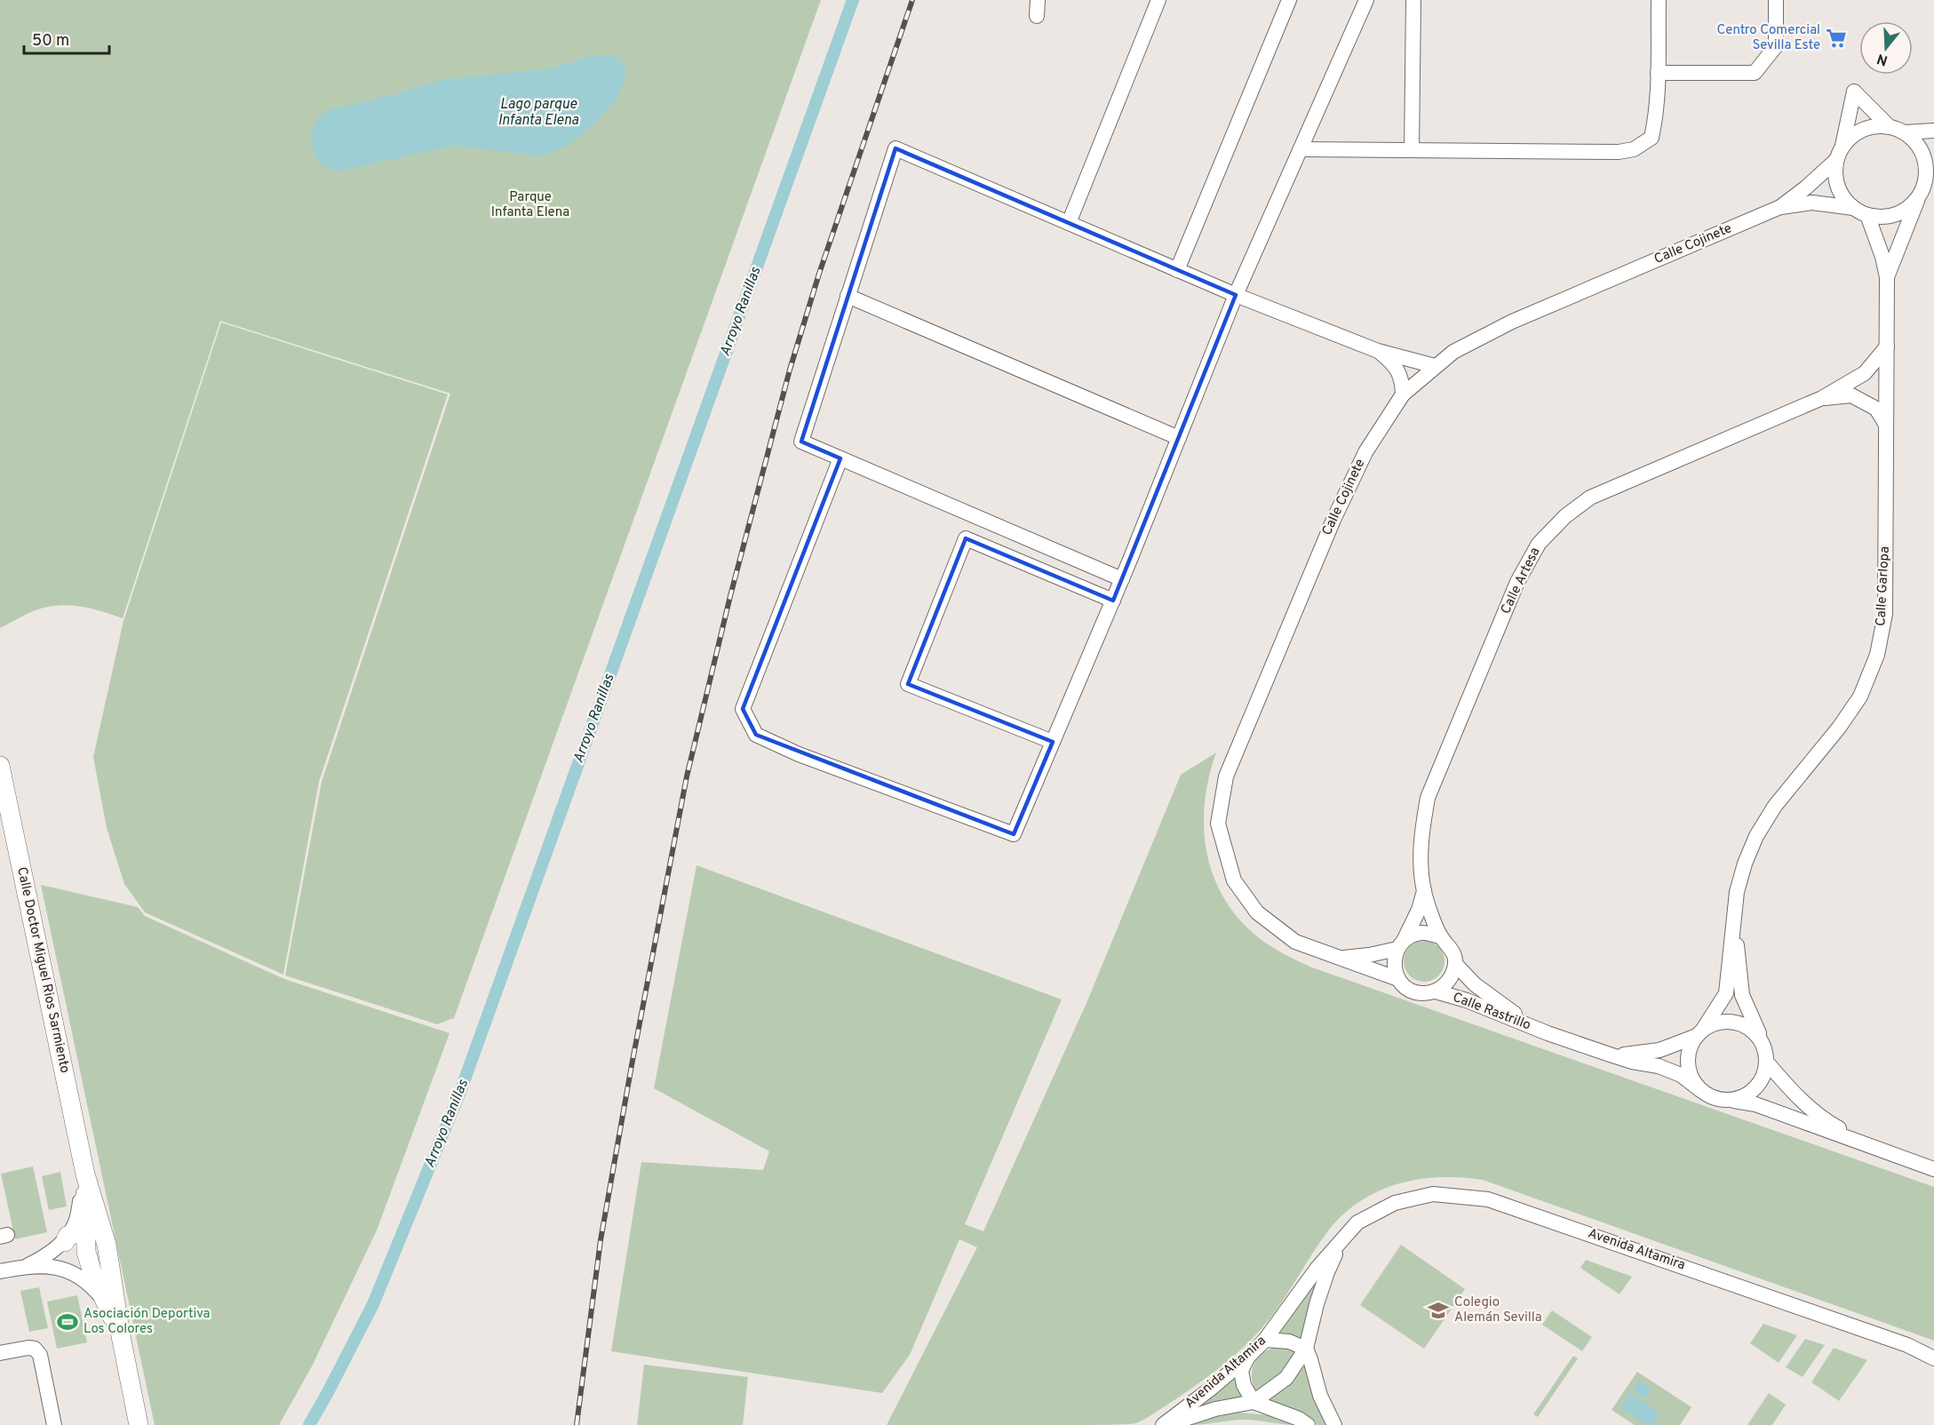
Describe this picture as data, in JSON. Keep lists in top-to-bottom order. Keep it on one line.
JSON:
{"streets":{"main road":["Calle Doctor Miguel Rios Sarmiento"],"street":["Calle Cojinete","Calle Artesa","Calle Garlopa","Calle Rastrillo","Avenida Altamira"]},"crossings":[["Calle Cojinete","Calle Artesa"],["Calle Cojinete","Calle Garlopa"],["Calle Cojinete","Calle Rastrillo"],["Calle Artesa","Calle Garlopa"],["Calle Artesa","Calle Rastrillo"],["Calle Garlopa","Calle Rastrillo"]],"water":["Lago parque Infanta Elena","Arroyo Ranillas"],"parks":["Parque Infanta Elena"],"places":{"supermarket":["Centro Comercial Sevilla Este"],"school or university":["Colegio Alemán Sevilla"],"sports":["Asociación Deportiva Los Colores"]},"scale_bar":"50 m","north":"bottom"}
